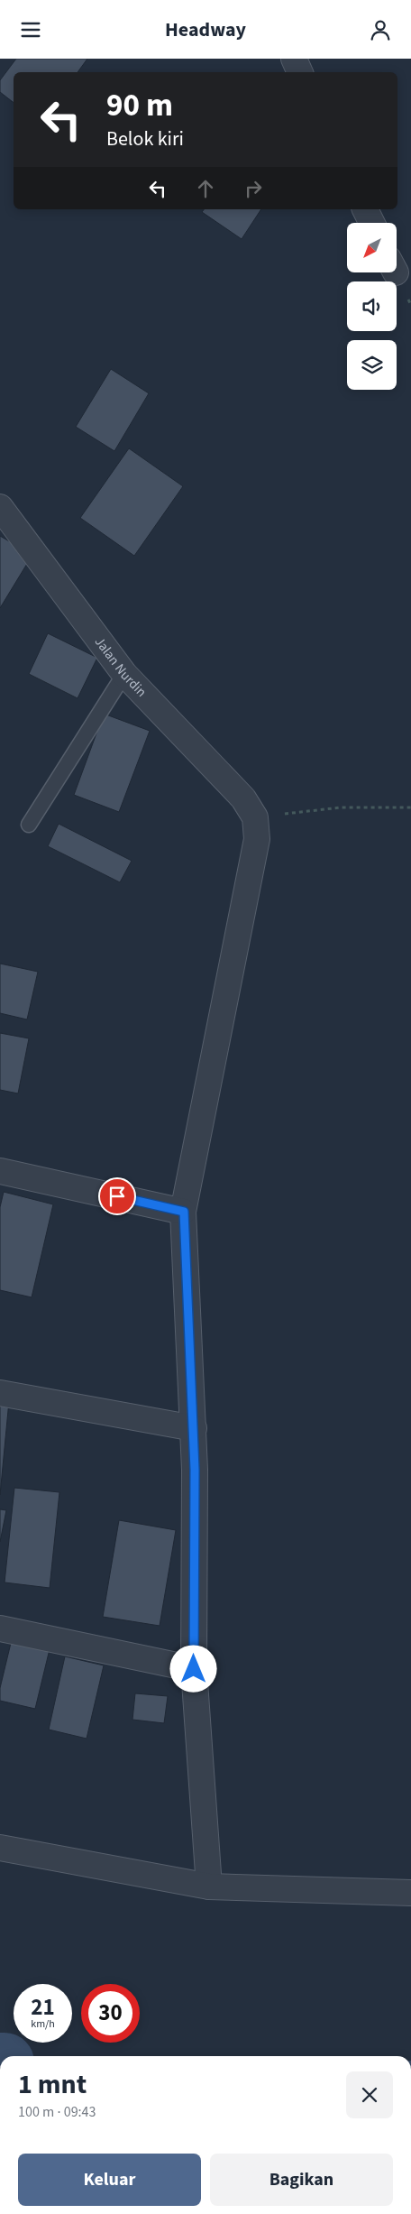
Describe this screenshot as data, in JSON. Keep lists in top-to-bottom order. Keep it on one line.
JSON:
{"streets":{"street":["Jalan Nurdin"]},"north":"bottom left","page":{"header":"Headway","turn":["90 m","Belok kiri"],"speed":"21 km/h","limit":"30","heading":["1 mnt","100 m · 09:43"],"buttons":["Keluar","Bagikan"]}}
